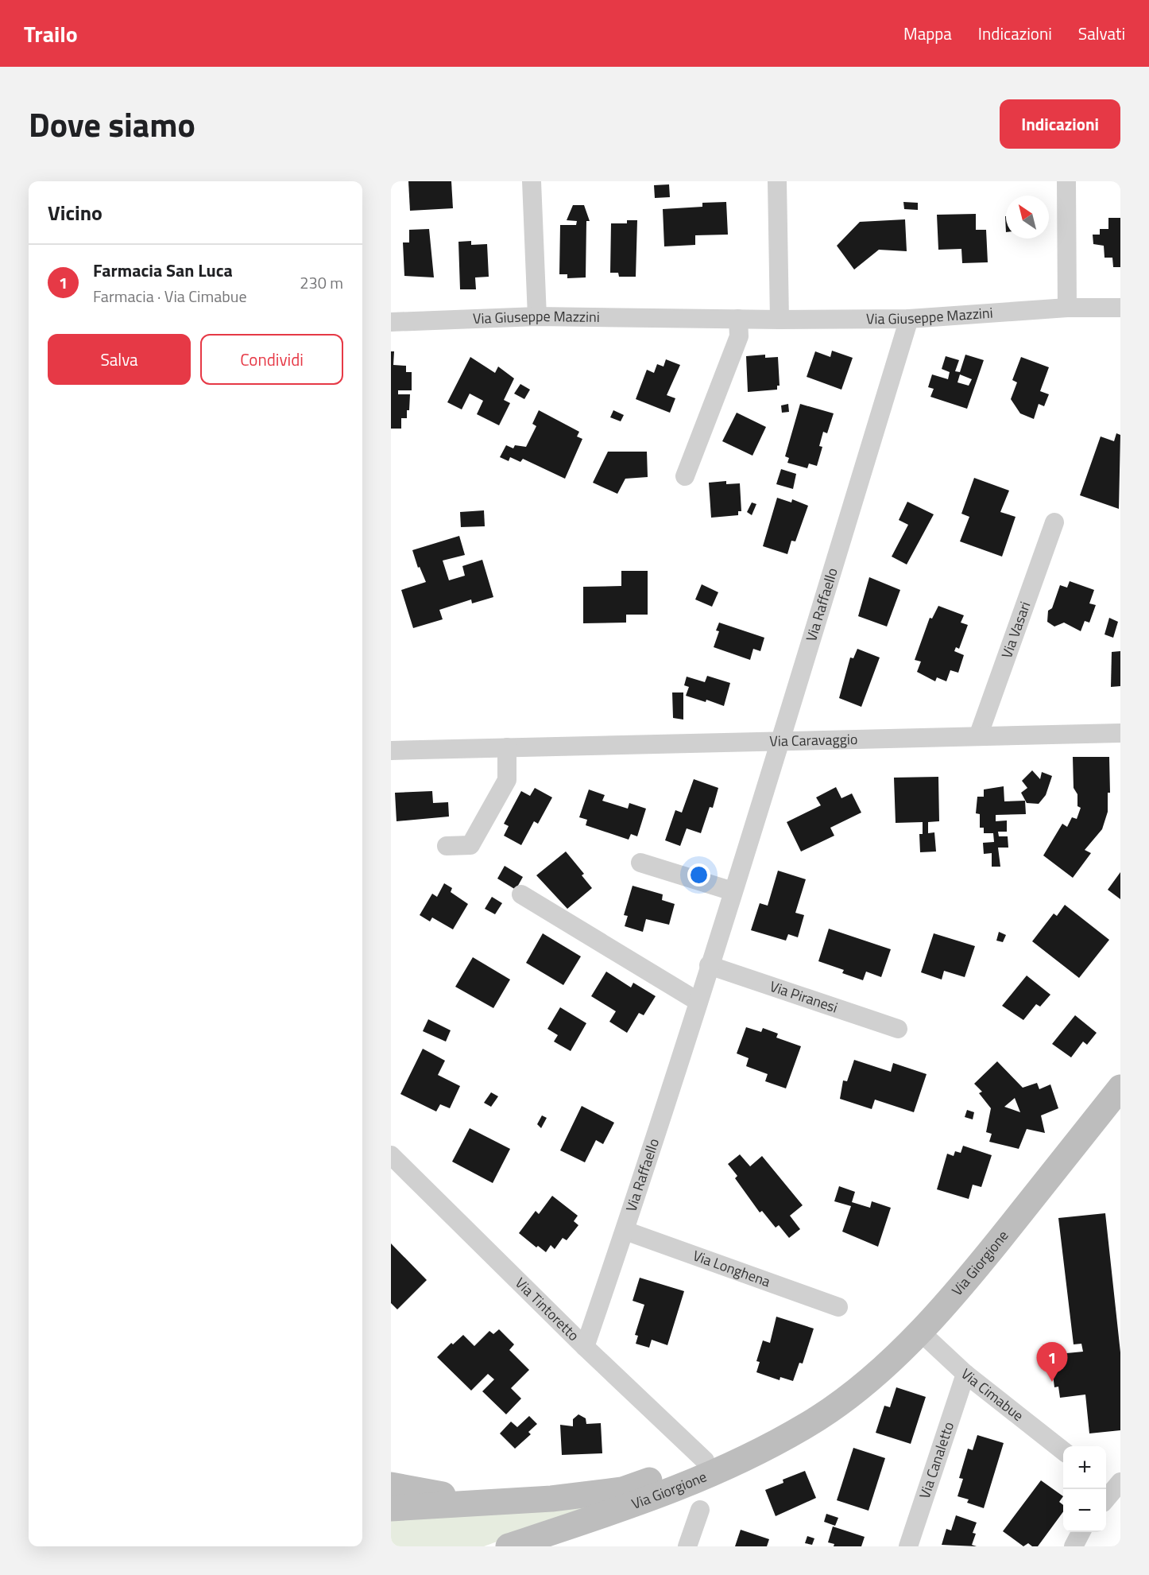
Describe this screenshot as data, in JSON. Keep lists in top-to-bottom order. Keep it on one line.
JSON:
{"streets":{"main road":["Via Giorgione"],"street":["Via Giuseppe Mazzini","Via Raffaello","Via Vasari","Via Caravaggio","Via Piranesi","Via Longhena","Via Tintoretto","Via Cimabue","Via Canaletto"]},"crossings":[["Via Giuseppe Mazzini","Via Raffaello"],["Via Raffaello","Via Caravaggio"],["Via Raffaello","Via Piranesi"],["Via Raffaello","Via Longhena"],["Via Raffaello","Via Tintoretto"],["Via Vasari","Via Caravaggio"],["Via Giorgione","Via Tintoretto"],["Via Giorgione","Via Cimabue"],["Via Cimabue","Via Canaletto"]],"north":"top left","page":{"header":"Trailo","nav":["Mappa","Indicazioni","Salvati"],"title":"Dove siamo","buttons":["Indicazioni",["Salva","Condividi"]],"heading":"Vicino","list":[{"mark":"1","name":"Farmacia San Luca","note":"Farmacia · Via Cimabue","value":"230 m"}],"pins":"1","map_buttons":["+","−"]}}
